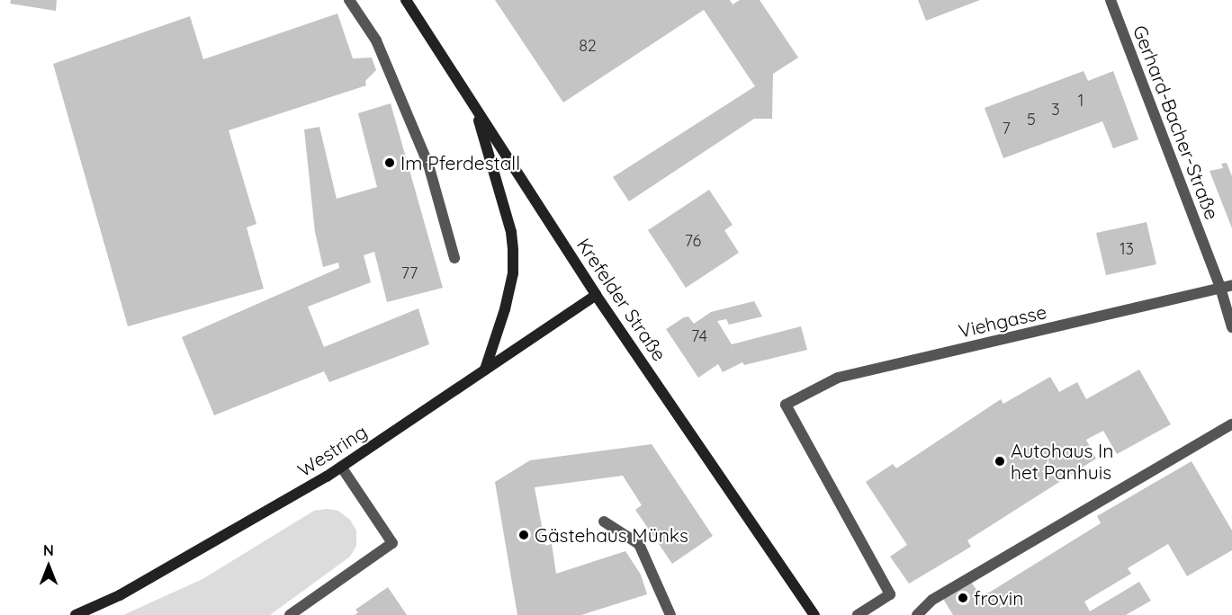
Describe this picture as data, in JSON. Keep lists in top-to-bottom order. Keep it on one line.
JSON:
{"streets":{"main road":["Krefelder Straße","Westring"],"street":["Gerhard-Bacher-Straße","Viehgasse"]},"crossings":[["Gerhard-Bacher-Straße","Viehgasse"],["Krefelder Straße","Westring"]],"places":["Im Pferdestall","Autohaus In het Panhuis","Gästehaus Münks","frovin"],"house_numbers":["82","1","3","5","7","76","13","77","74"],"north":"top"}
